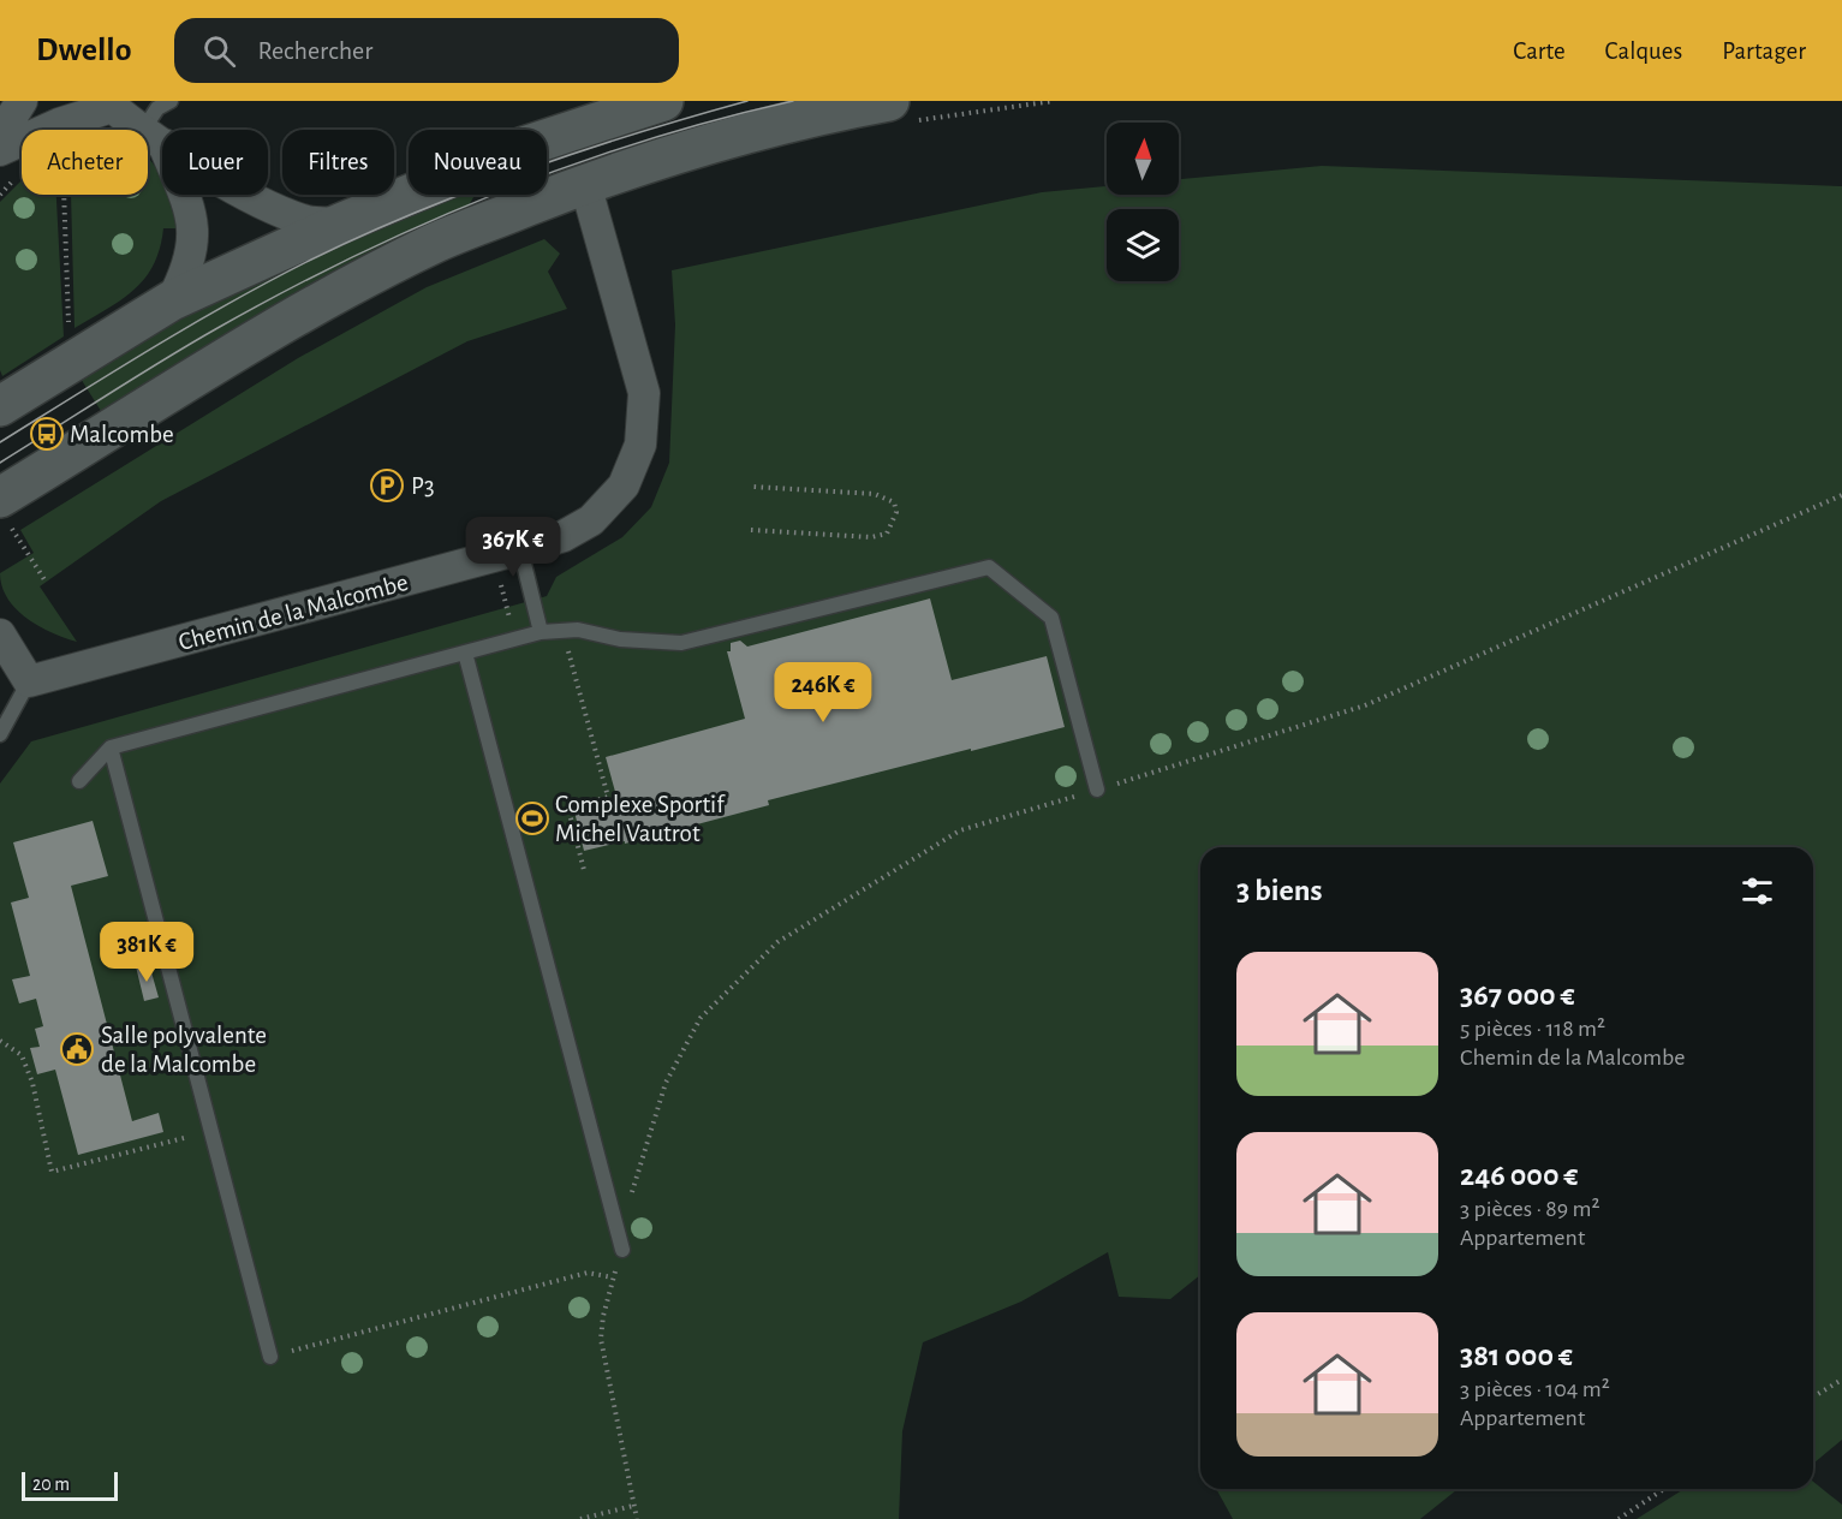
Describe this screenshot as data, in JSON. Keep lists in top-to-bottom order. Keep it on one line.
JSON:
{"streets":{"street":["Chemin de la Malcombe"]},"places":{"bus stop":["Malcombe"],"parking":["P3"],"sports":["Complexe Sportif Michel Vautrot"],"public building":["Salle polyvalente de la Malcombe"]},"scale_bar":"20 m","north":"top","page":{"header":"Dwello","search":"Rechercher","nav":["Carte","Calques","Partager"],"chip":["Acheter","Louer","Filtres","Nouveau"],"price":["367K €","246K €","381K €"],"heading":"3 biens","list":[{"name":"367 000 €","note":"5 pièces · 118 m² · Chemin de la Malcombe"},{"name":"246 000 €","note":"3 pièces · 89 m² · Appartement"},{"name":"381 000 €","note":"3 pièces · 104 m² · Appartement"}],"scale":"20 m"}}
